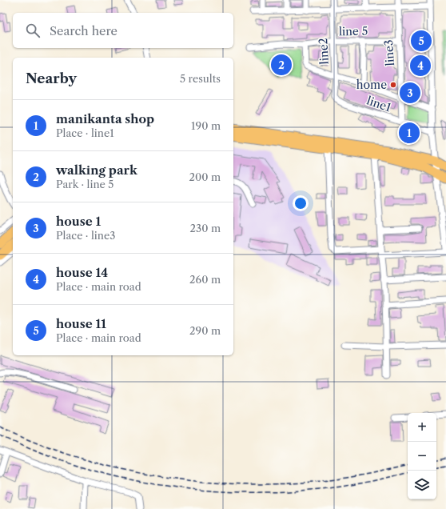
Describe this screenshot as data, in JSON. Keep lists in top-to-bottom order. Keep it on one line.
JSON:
{"streets":{"street":["line 5","line2","line3","line1"]},"crossings":[["line 5","line2"],["line 5","line3"],["line2","line3"],["line2","line1"],["line3","line1"]],"places":["home"],"page":{"search":"Search here","pins":["5","2","4","3","1"],"heading":["Nearby","5 results"],"list":[{"mark":"1","name":"manikanta shop","note":"Place · line1","value":"190 m"},{"mark":"2","name":"walking park","note":"Park · line 5","value":"200 m"},{"mark":"3","name":"house 1","note":"Place · line3","value":"230 m"},{"mark":"4","name":"house 14","note":"Place · main road","value":"260 m"},{"mark":"5","name":"house 11","note":"Place · main road","value":"290 m"}],"map_buttons":["+","−"]}}
